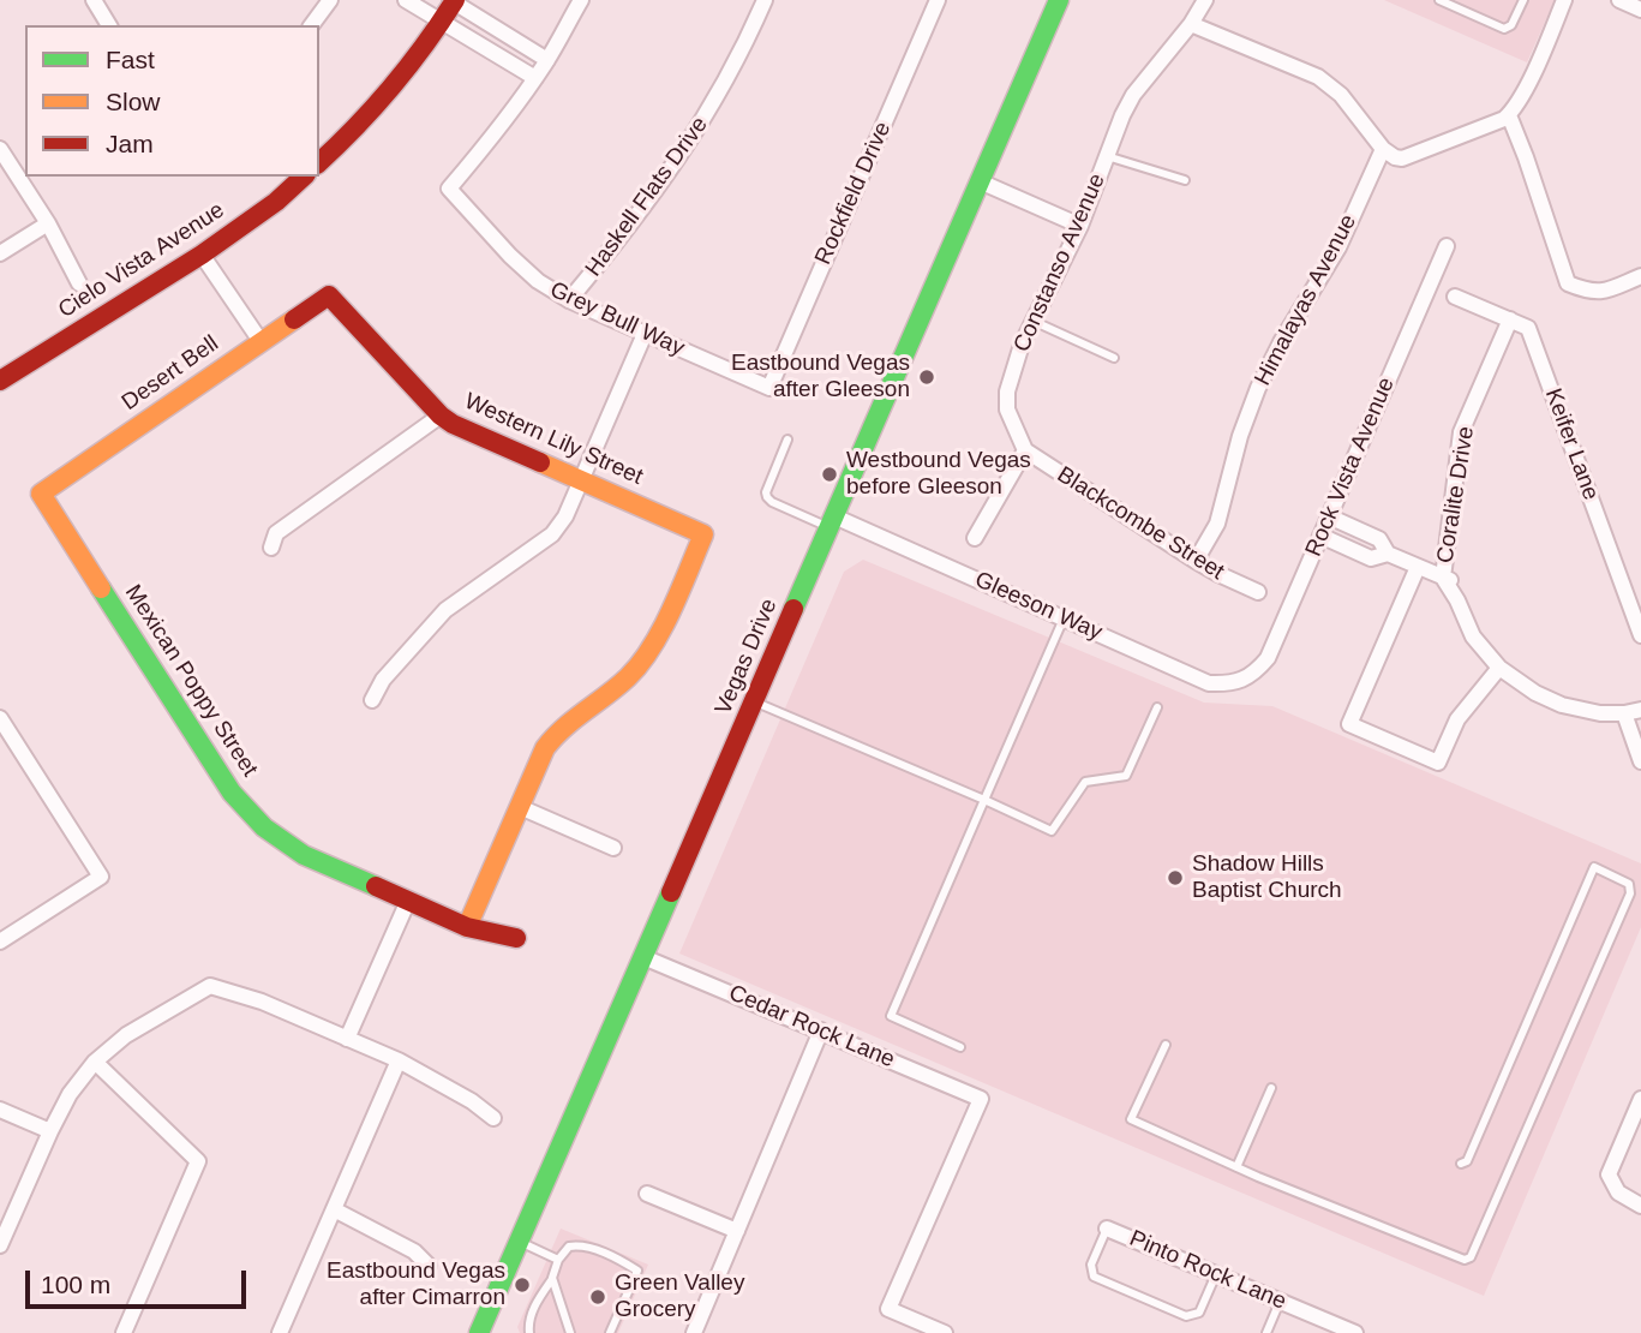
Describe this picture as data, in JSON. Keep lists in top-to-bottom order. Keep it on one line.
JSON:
{"streets":{"street":["Rockfield Drive","Haskell Flats Drive","Cielo Vista Avenue","Constanso Avenue","Himalayas Avenue","Grey Bull Way","Desert Bell","Western Lily Street","Keifer Lane","Rock Vista Avenue","Coralite Drive","Blackcombe Street","Gleeson Way","Vegas Drive","Mexican Poppy Street","Cedar Rock Lane","Pinto Rock Lane"]},"crossings":[["Rockfield Drive","Grey Bull Way"],["Haskell Flats Drive","Grey Bull Way"],["Constanso Avenue","Blackcombe Street"],["Himalayas Avenue","Blackcombe Street"],["Desert Bell","Western Lily Street"],["Desert Bell","Mexican Poppy Street"],["Keifer Lane","Coralite Drive"],["Rock Vista Avenue","Gleeson Way"],["Gleeson Way","Vegas Drive"],["Vegas Drive","Cedar Rock Lane"]],"places":["Eastbound Vegas after Gleeson","Westbound Vegas before Gleeson","Shadow Hills Baptist Church","Eastbound Vegas after Cimarron","Green Valley Grocery"],"legend":["Fast","Slow","Jam"],"scale_bar":"100 m"}
